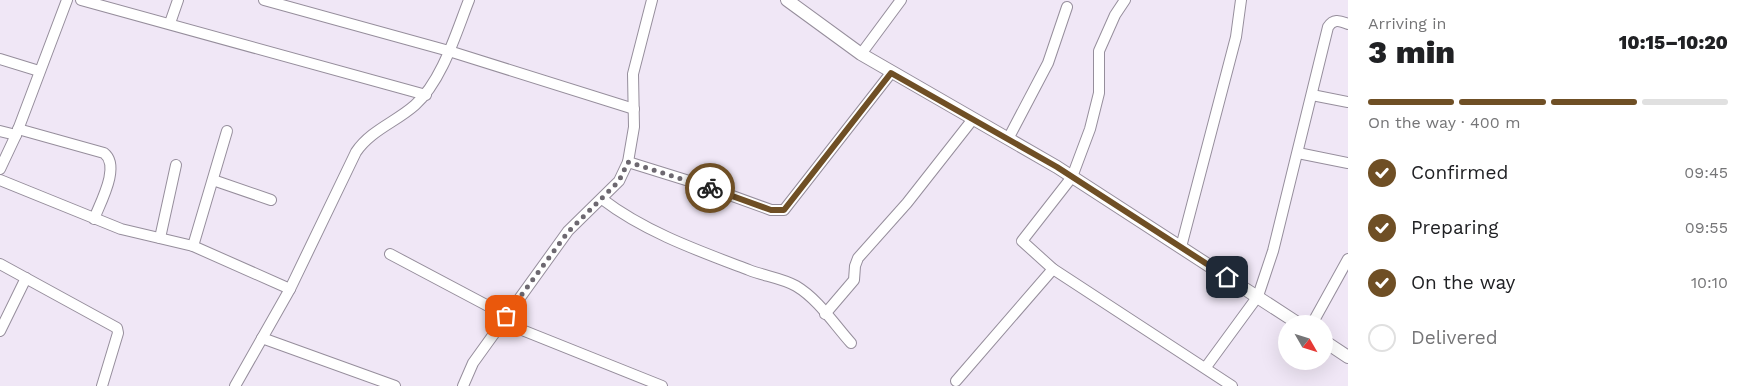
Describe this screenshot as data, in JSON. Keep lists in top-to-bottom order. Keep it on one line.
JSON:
{"north":"bottom right","page":{"heading":["3 min","Arriving in","10:15–10:20"],"bar":"On the way · 400 m","list":[["Confirmed","09:45"],["Preparing","09:55"],["On the way","10:10"],"Delivered"]}}
